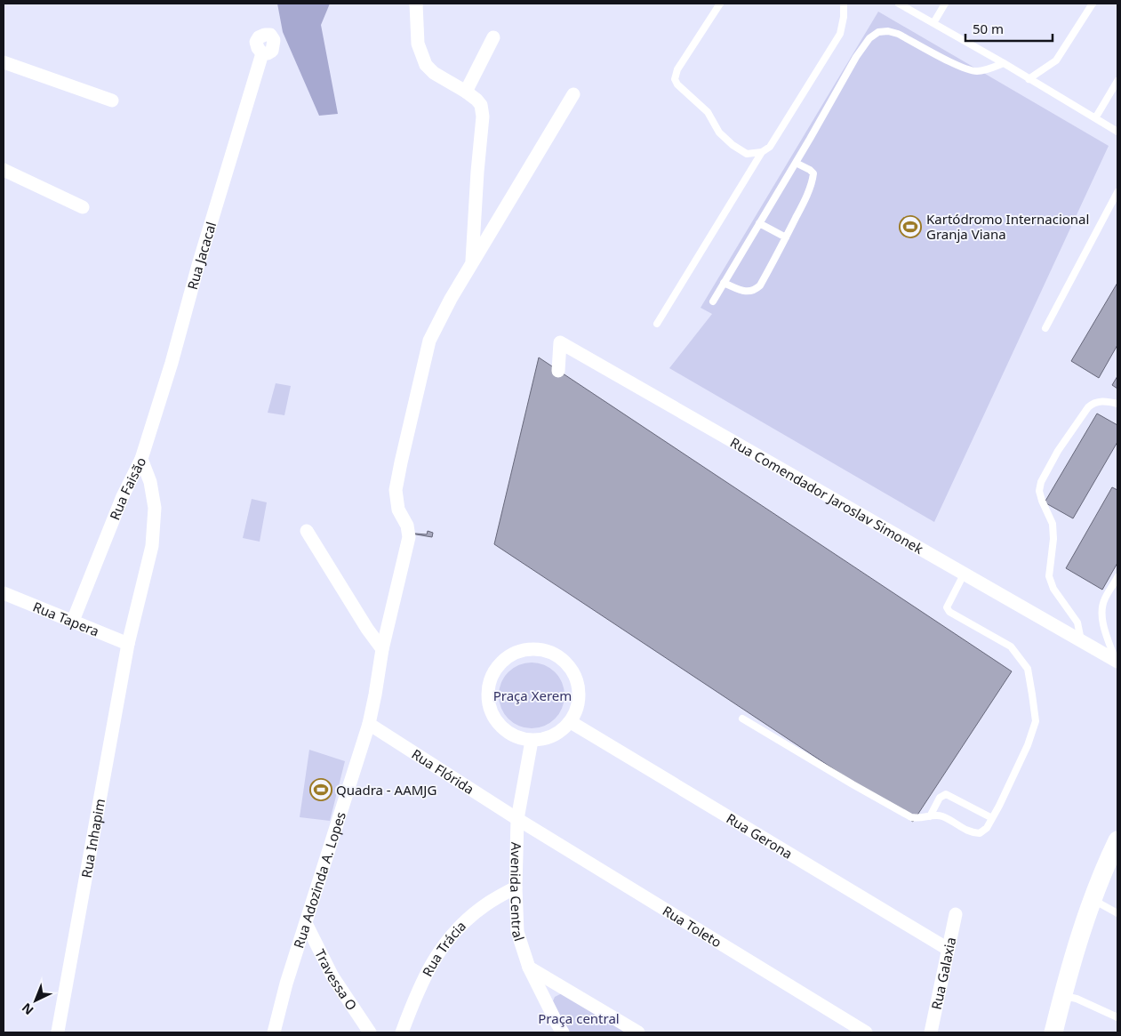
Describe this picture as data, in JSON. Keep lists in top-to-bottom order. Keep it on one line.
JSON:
{"streets":{"street":["Rua Jacacal","Rua Comendador Jaroslav Simonek","Rua Faisão","Rua Tapera","Rua Flórida","Rua Gerona","Rua Inhapim","Rua Adozinda A. Lopes","Avenida Central","Rua Toleto","Rua Trácia","Rua Galaxia","Travessa O"]},"crossings":[["Rua Jacacal","Rua Faisão"],["Rua Faisão","Rua Tapera"],["Rua Faisão","Rua Inhapim"],["Rua Tapera","Rua Inhapim"],["Rua Flórida","Rua Adozinda A. Lopes"],["Rua Flórida","Avenida Central"],["Rua Flórida","Rua Toleto"],["Rua Gerona","Avenida Central"],["Rua Gerona","Rua Galaxia"],["Rua Adozinda A. Lopes","Travessa O"],["Avenida Central","Rua Toleto"],["Avenida Central","Rua Trácia"]],"parks":["Praça Xerem","Praça central"],"places":{"sports":["Kartódromo Internacional Granja Viana","Quadra - AAMJG"]},"scale_bar":"50 m","north":"bottom left"}
